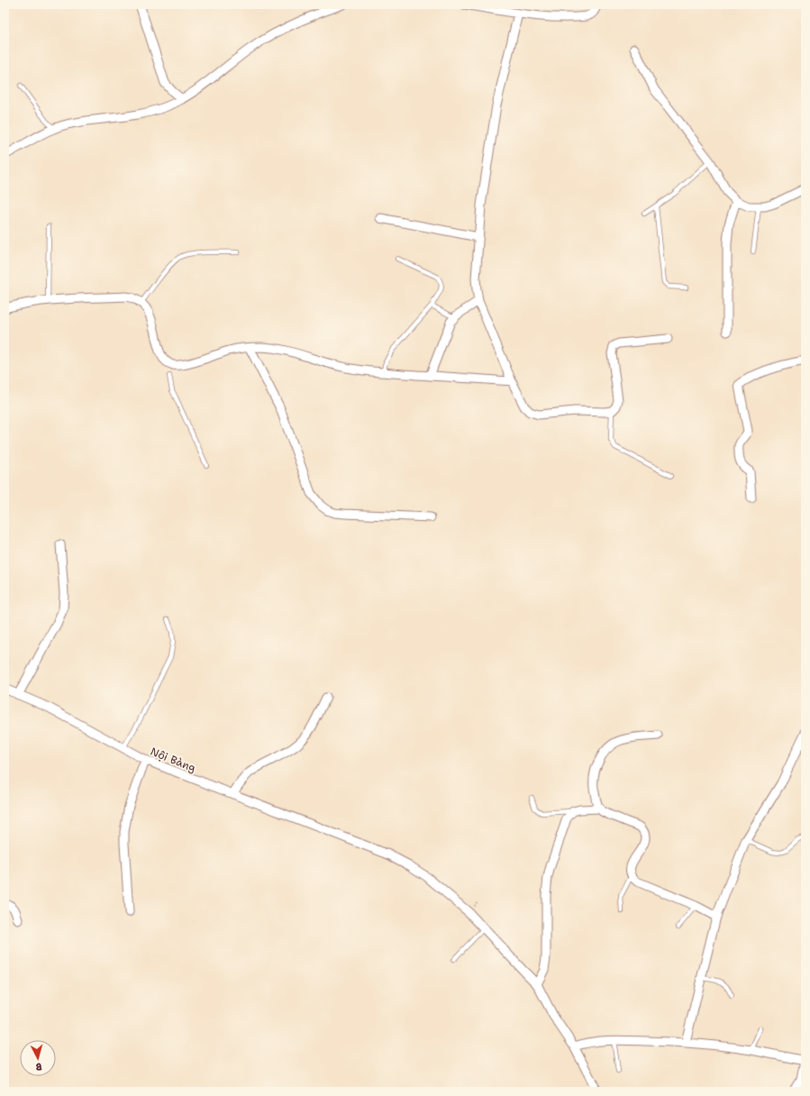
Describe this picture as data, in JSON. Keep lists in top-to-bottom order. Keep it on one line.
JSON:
{"streets":{"street":["Nội Bàng"]},"north":"bottom"}
